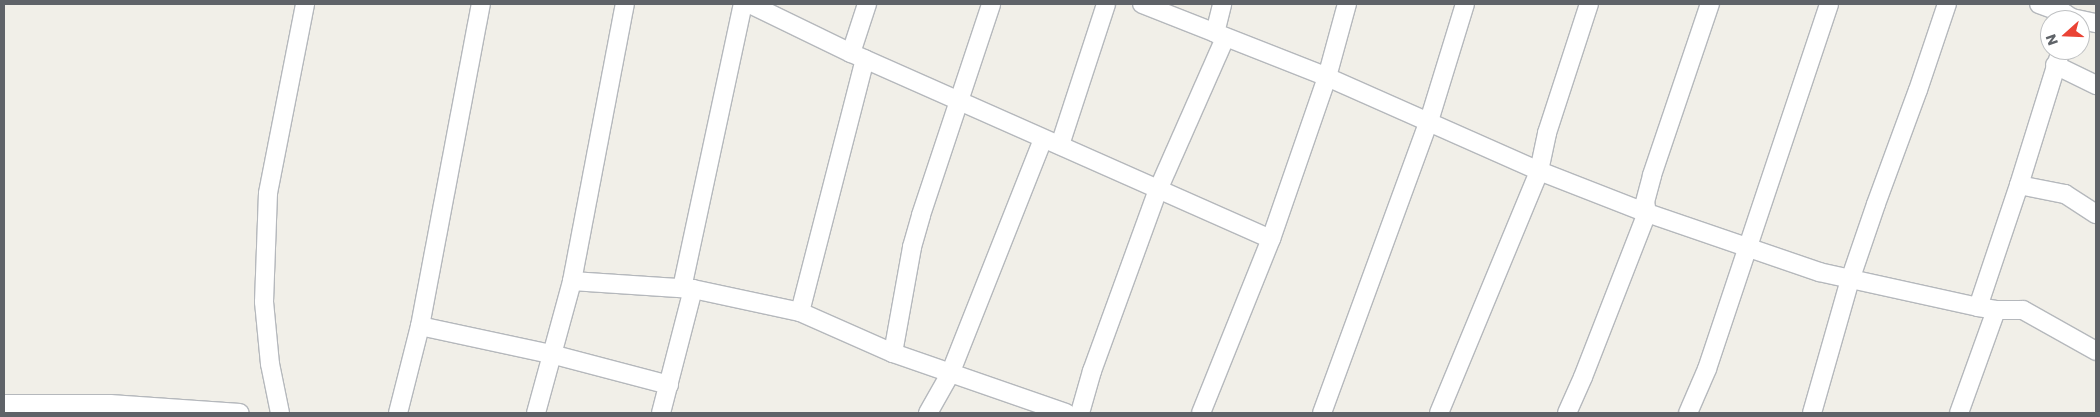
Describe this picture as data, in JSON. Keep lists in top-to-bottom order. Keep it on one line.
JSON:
{"north":"left"}
